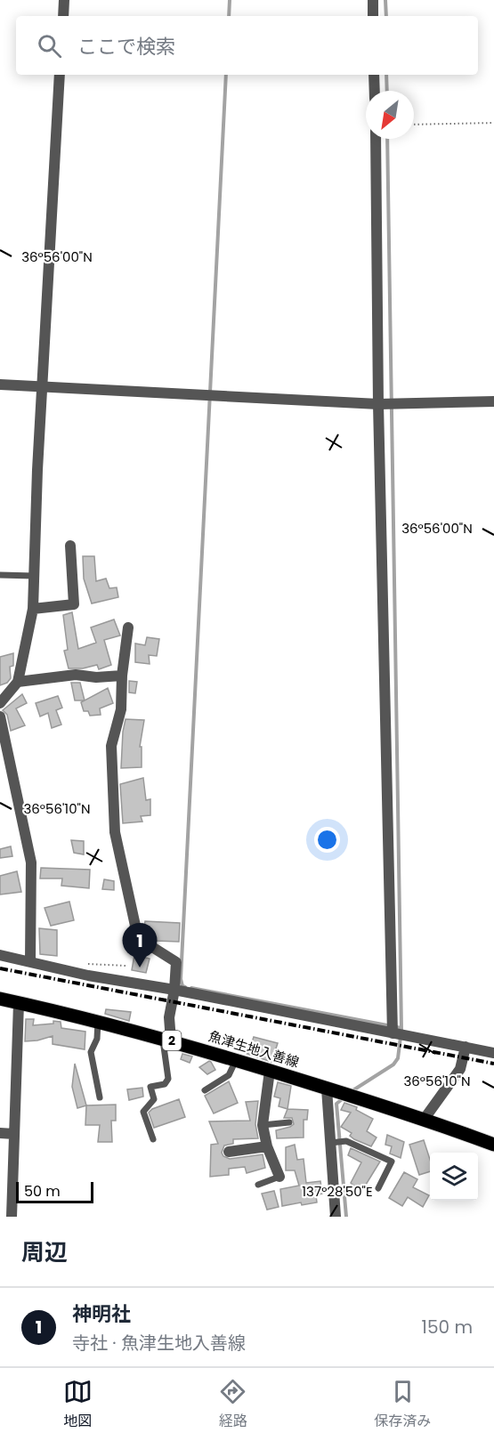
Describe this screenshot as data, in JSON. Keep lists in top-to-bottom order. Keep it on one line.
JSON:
{"streets":{"main road":["2","魚津生地入善線"]},"scale_bar":"50 m","north":"bottom left","page":{"search":"ここで検索","pins":"1","scale":"50 m","heading":"周辺","list":[{"mark":"1","name":"神明社","note":"寺社 · 魚津生地入善線","value":"150 m"}],"nav":["地図","経路","保存済み"]},"coordinates":["36°56'00\"N","36°56'10\"N","137°28'50\"E"]}
